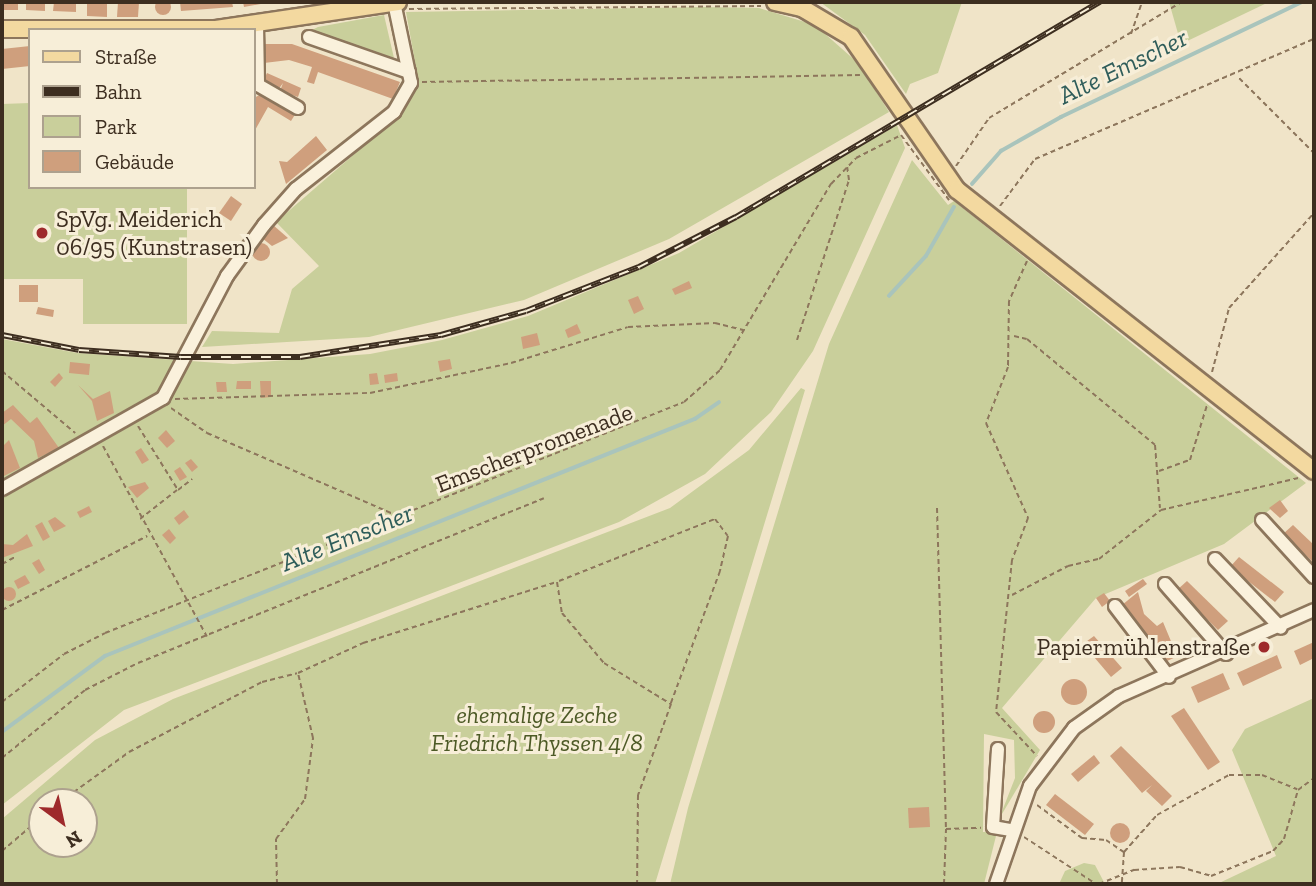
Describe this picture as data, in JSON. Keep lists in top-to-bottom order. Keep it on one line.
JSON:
{"streets":{"path":["Emscherpromenade"]},"water":["Alte Emscher"],"parks":["ehemalige Zeche Friedrich Thyssen 4/8"],"places":["SpVg. Meiderich 06/95 (Kunstrasen)","Papiermühlenstraße"],"legend":["Straße","Bahn","Park","Gebäude"],"north":"bottom right"}
